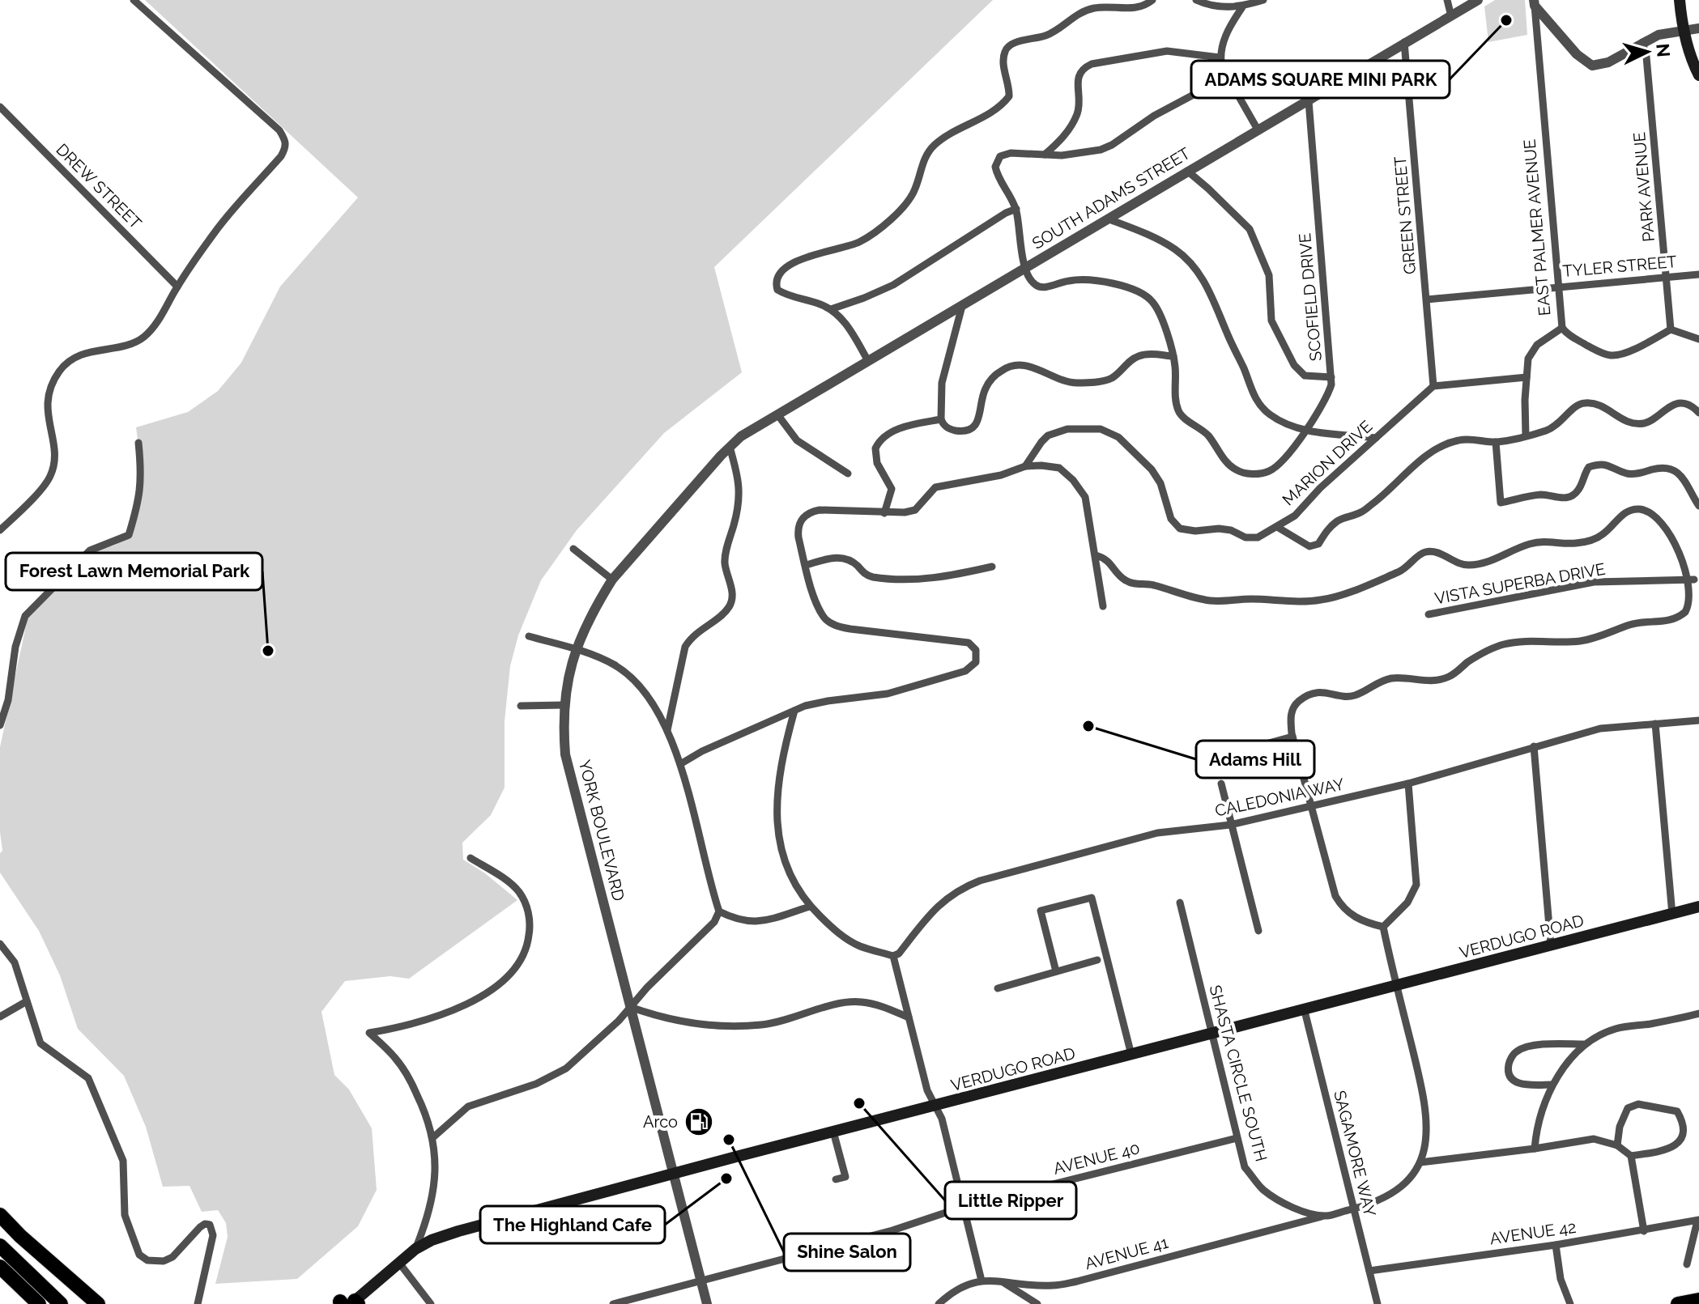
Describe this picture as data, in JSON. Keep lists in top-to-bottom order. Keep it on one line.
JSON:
{"streets":{"main road":["VERDUGO ROAD"],"street":["DREW STREET","PARK AVENUE","SOUTH ADAMS STREET","GREEN STREET","EAST PALMER AVENUE","TYLER STREET","SCOFIELD DRIVE","MARION DRIVE","VISTA SUPERBA DRIVE","CALEDONIA WAY","YORK BOULEVARD","SHASTA CIRCLE SOUTH","SAGAMORE WAY","AVENUE 40","AVENUE 42","AVENUE 41"]},"crossings":[["PARK AVENUE","TYLER STREET"],["SOUTH ADAMS STREET","GREEN STREET"],["SOUTH ADAMS STREET","SCOFIELD DRIVE"],["SOUTH ADAMS STREET","YORK BOULEVARD"],["GREEN STREET","TYLER STREET"],["GREEN STREET","MARION DRIVE"],["EAST PALMER AVENUE","TYLER STREET"],["YORK BOULEVARD","VERDUGO ROAD"],["YORK BOULEVARD","AVENUE 40"],["VERDUGO ROAD","SHASTA CIRCLE SOUTH"],["VERDUGO ROAD","SAGAMORE WAY"],["SHASTA CIRCLE SOUTH","SAGAMORE WAY"],["SHASTA CIRCLE SOUTH","AVENUE 40"],["SHASTA CIRCLE SOUTH","AVENUE 41"],["SAGAMORE WAY","AVENUE 42"]],"places":{"other":["ADAMS SQUARE MINI PARK","Forest Lawn Memorial Park","Adams Hill","Little Ripper","Shine Salon","The Highland Cafe"],"fuel station":["Arco"]},"north":"right"}
